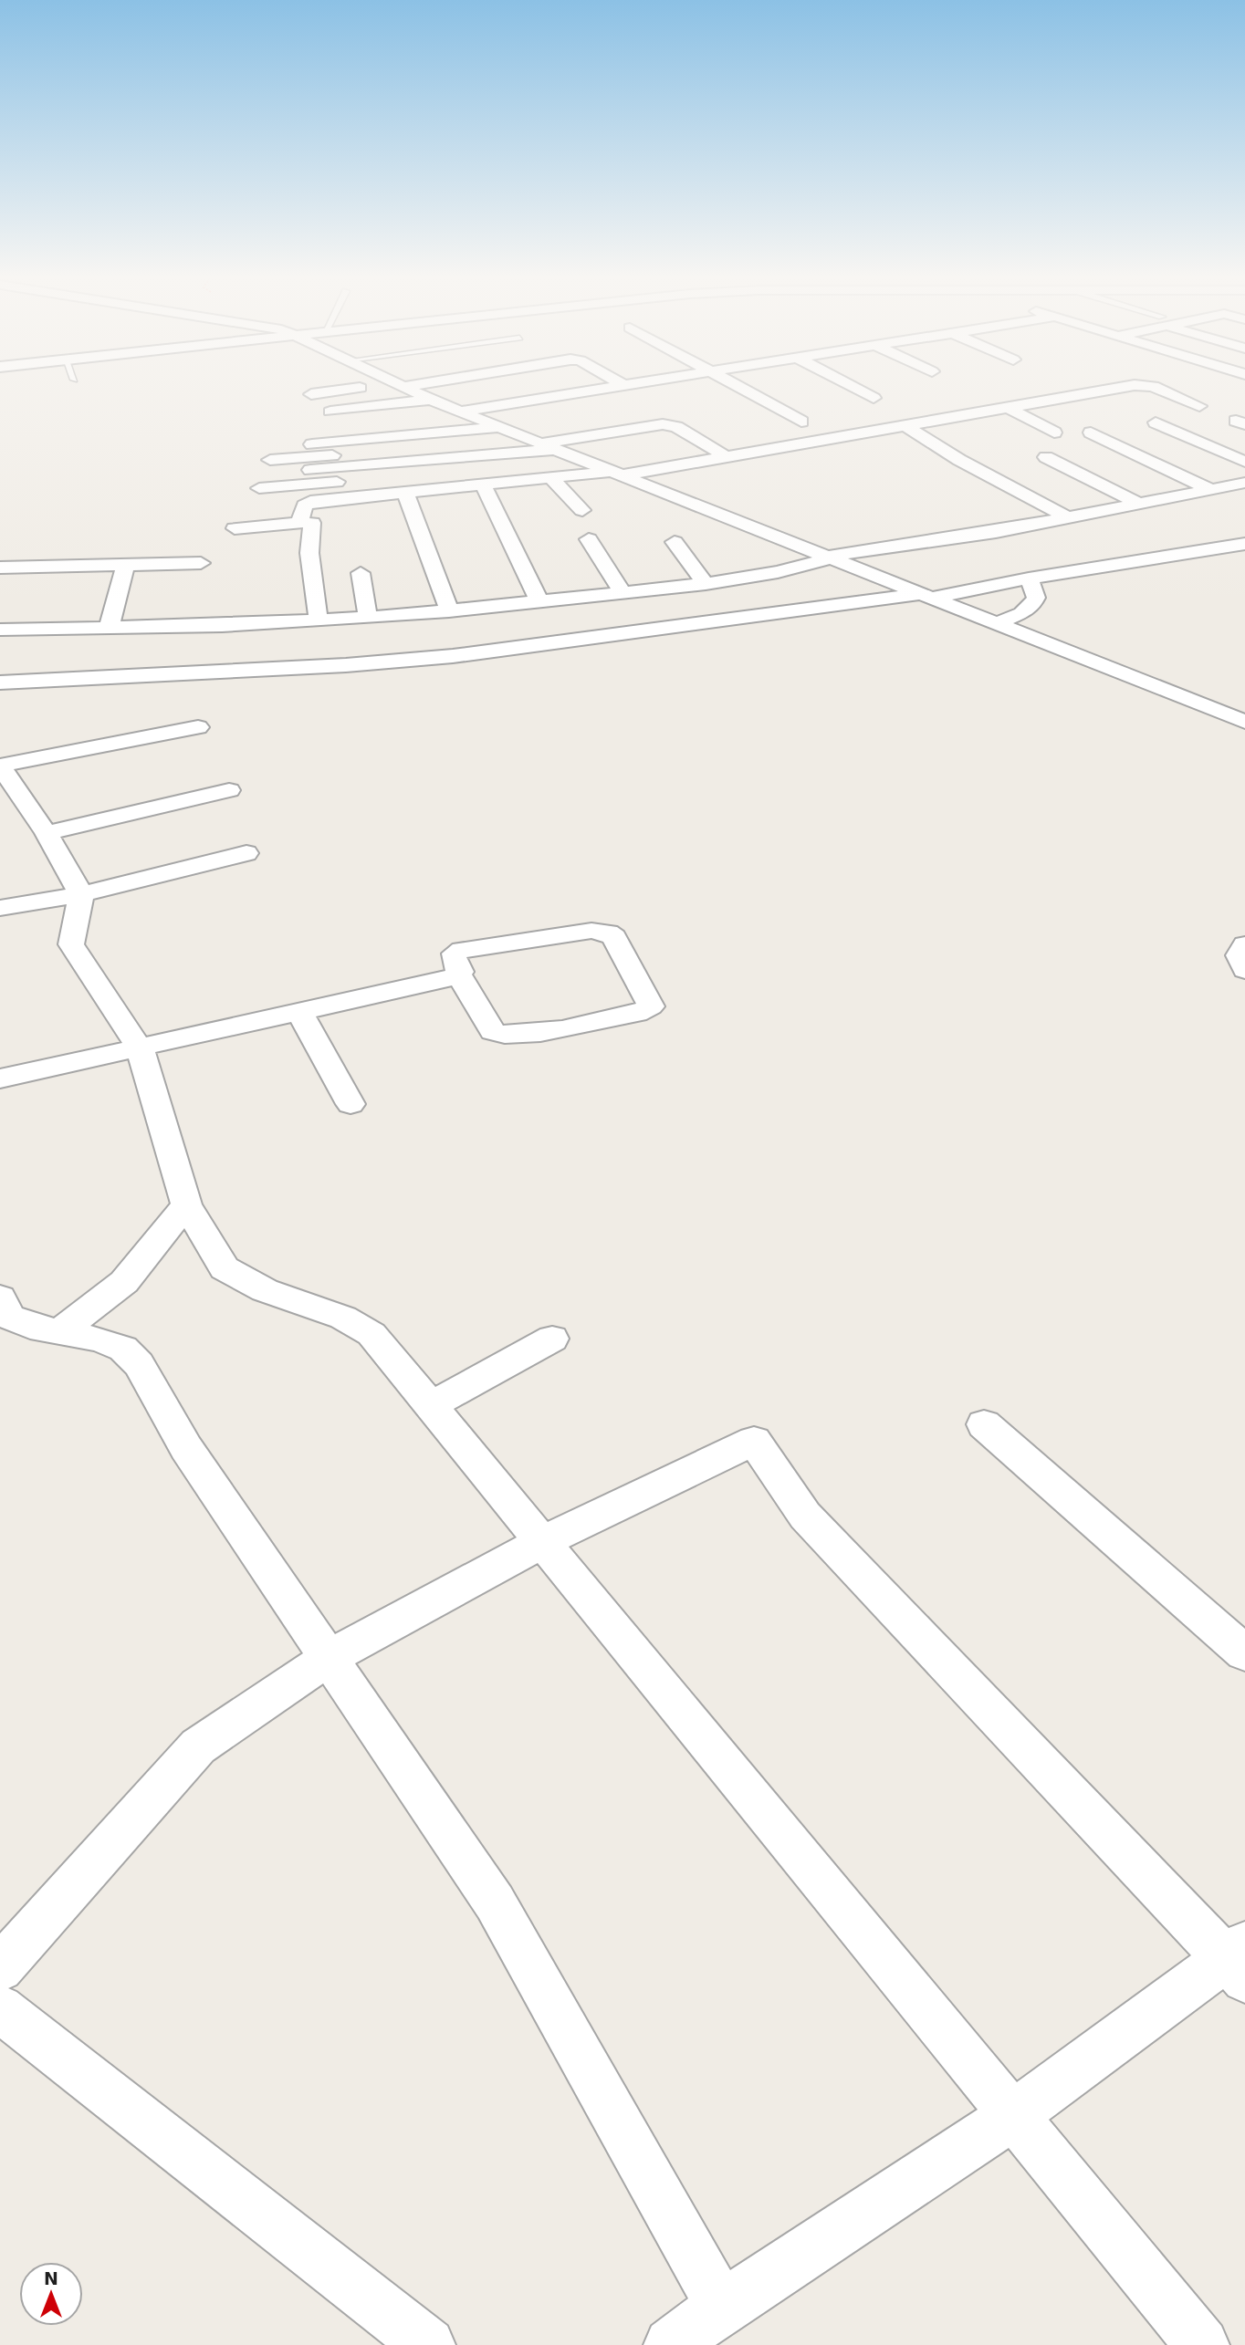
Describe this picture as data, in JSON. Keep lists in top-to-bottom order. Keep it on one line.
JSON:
{"north":"top"}
